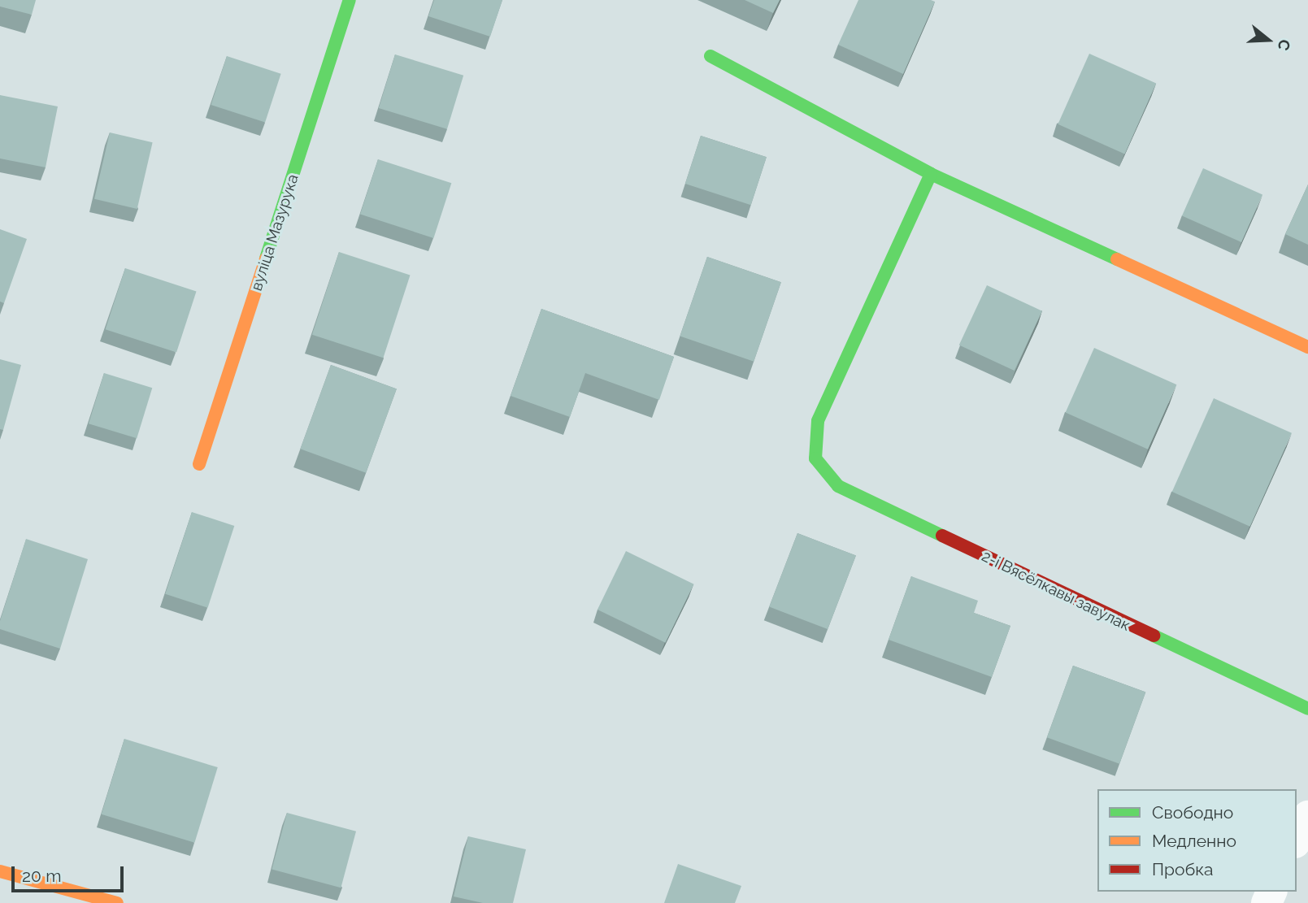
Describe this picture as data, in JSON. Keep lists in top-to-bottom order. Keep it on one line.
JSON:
{"streets":{"street":["вуліца Мазурука","2-і Вясёлкавы завулак"]},"legend":["Свободно","Медленно","Пробка"],"scale_bar":"20 m","north":"right"}
